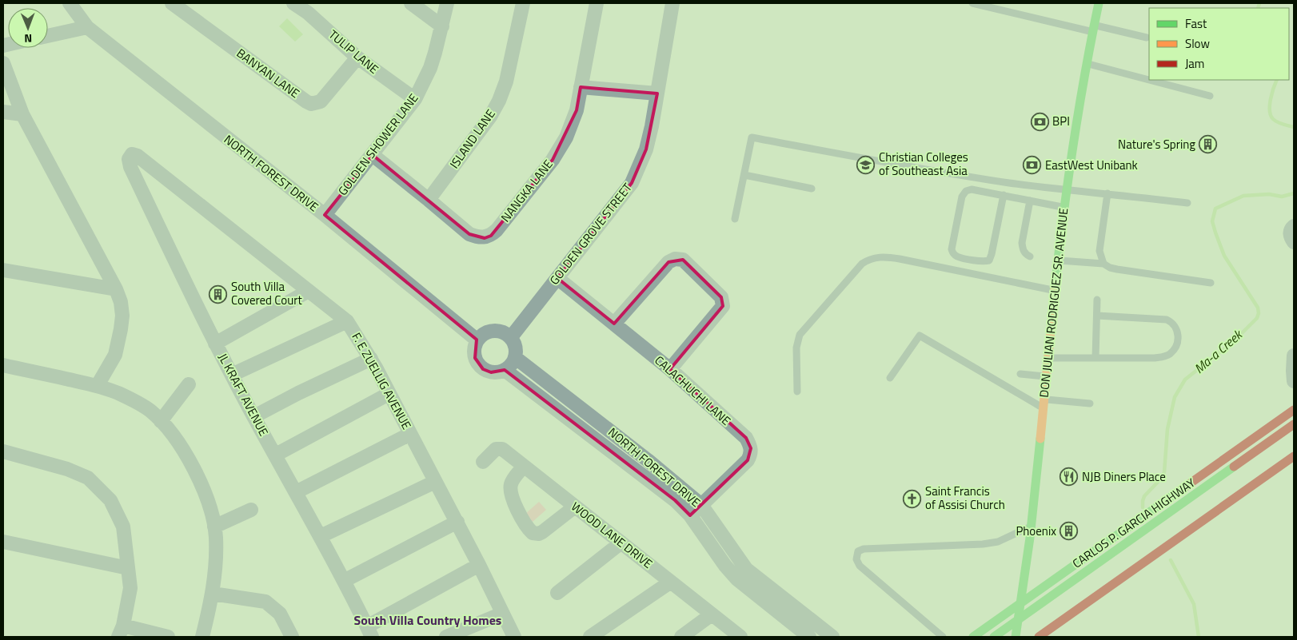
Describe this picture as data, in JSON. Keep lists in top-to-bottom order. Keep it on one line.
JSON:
{"streets":{"main road":["DON JULIAN RODRIGUEZ SR. AVENUE","CARLOS P. GARCIA HIGHWAY"],"street":["TULIP LANE","BANYAN LANE","ISLAND LANE","GOLDEN SHOWER LANE","NORTH FOREST DRIVE","NANGKA LANE","GOLDEN GROVE STREET","F. E ZUELLIG AVENUE","CALACHUCHI LANE","JL KRAFT AVENUE","WOOD LANE DRIVE"]},"crossings":[["TULIP LANE","BANYAN LANE"],["TULIP LANE","GOLDEN SHOWER LANE"],["ISLAND LANE","NANGKA LANE"],["GOLDEN SHOWER LANE","NORTH FOREST DRIVE"],["GOLDEN SHOWER LANE","NANGKA LANE"],["NORTH FOREST DRIVE","GOLDEN GROVE STREET"],["NORTH FOREST DRIVE","CALACHUCHI LANE"],["GOLDEN GROVE STREET","CALACHUCHI LANE"],["DON JULIAN RODRIGUEZ SR. AVENUE","CARLOS P. GARCIA HIGHWAY"],["F. E ZUELLIG AVENUE","JL KRAFT AVENUE"]],"districts":["South Villa Country Homes"],"water":["Ma-a Creek"],"places":{"bank":["BPI","EastWest Unibank"],"building":["Nature's Spring","South Villa Covered Court","Phoenix"],"school or university":["Christian Colleges of Southeast Asia"],"restaurant":["NJB Diners Place"],"church":["Saint Francis of Assisi Church"]},"legend":["Fast","Slow","Jam"],"north":"bottom"}
